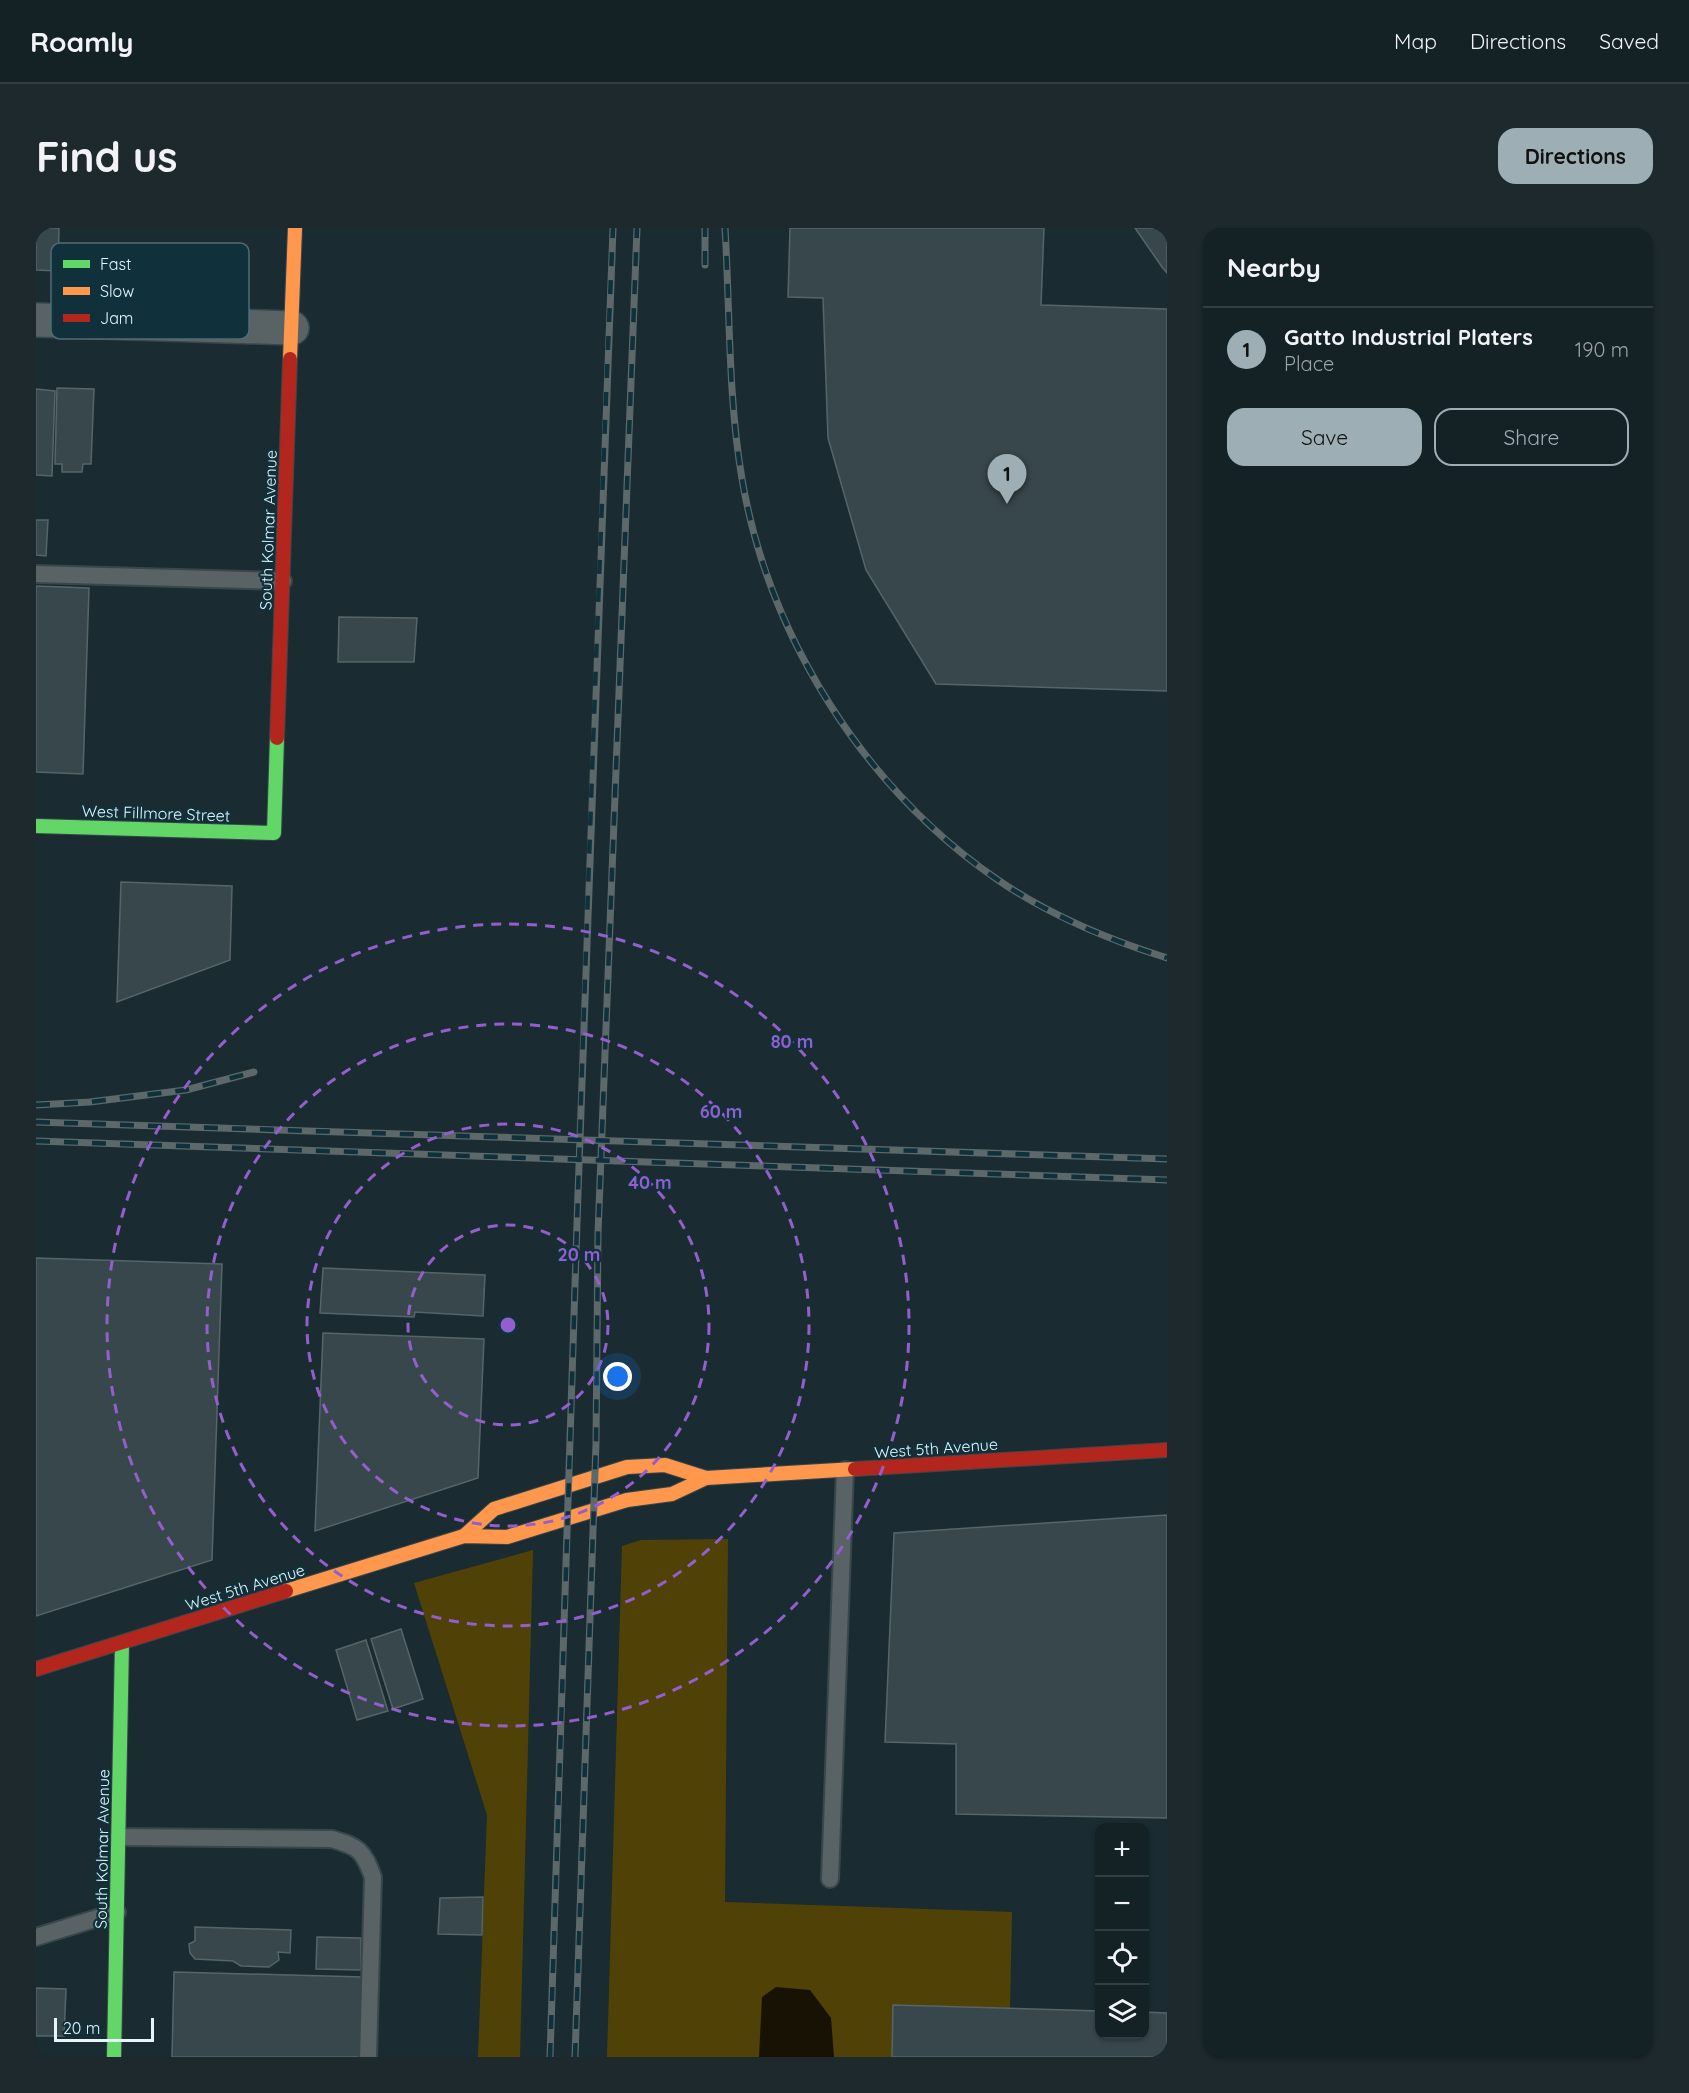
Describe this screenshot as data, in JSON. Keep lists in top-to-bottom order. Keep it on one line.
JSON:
{"streets":{"street":["South Kolmar Avenue","West Fillmore Street","West 5th Avenue"]},"crossings":[["South Kolmar Avenue","West Fillmore Street"],["South Kolmar Avenue","West 5th Avenue"]],"legend":["Fast","Slow","Jam"],"scale_bar":"20 m","page":{"header":"Roamly","nav":["Map","Directions","Saved"],"buttons":["Directions",["Save","Share"]],"title":"Find us","heading":"Nearby","list":[{"mark":"1","name":"Gatto Industrial Platers","note":"Place","value":"190 m"}],"pins":"1","map_buttons":["+","−"],"scale":"20 m"},"rings":["80 m","60 m","40 m","20 m"]}
